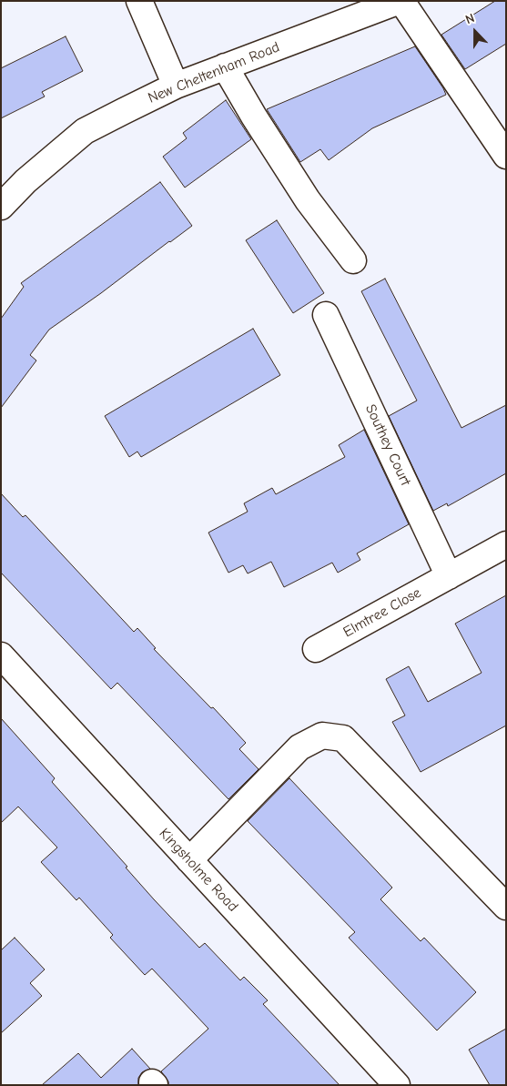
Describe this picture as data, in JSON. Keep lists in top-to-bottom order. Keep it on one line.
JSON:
{"streets":{"street":["New Cheltenham Road","Southey Court","Elmtree Close","Kingsholme Road"]},"crossings":[["Southey Court","Elmtree Close"]],"north":"top"}
